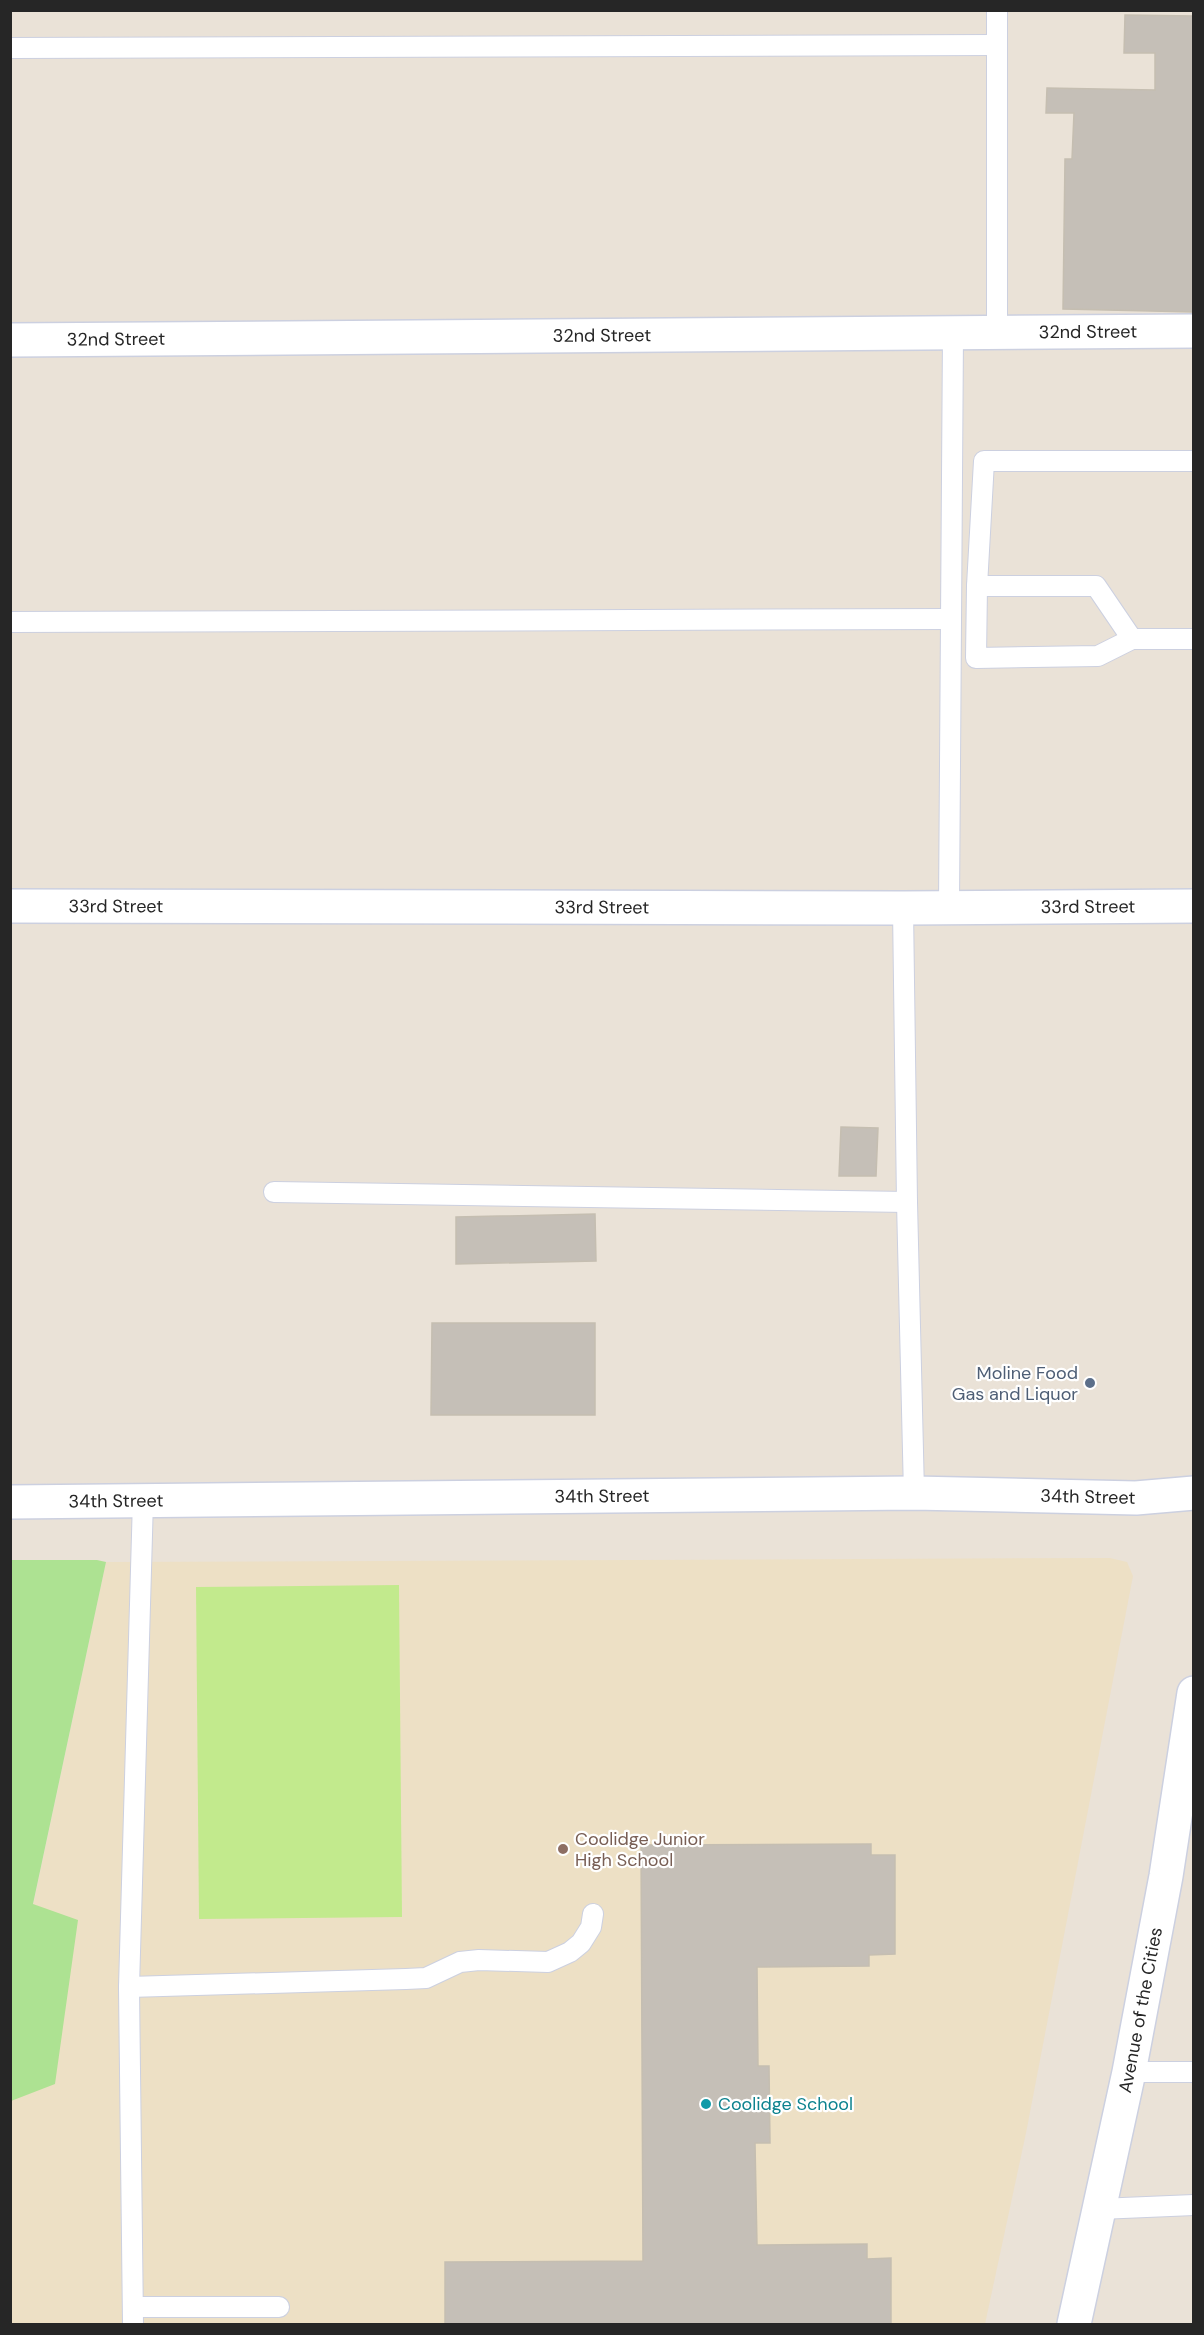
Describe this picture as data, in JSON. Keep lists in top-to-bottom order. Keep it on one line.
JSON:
{"streets":{"street":["32nd Street","33rd Street","34th Street","Avenue of the Cities"]},"places":["Moline Food Gas and Liquor","Coolidge Junior High School","Coolidge School"]}
